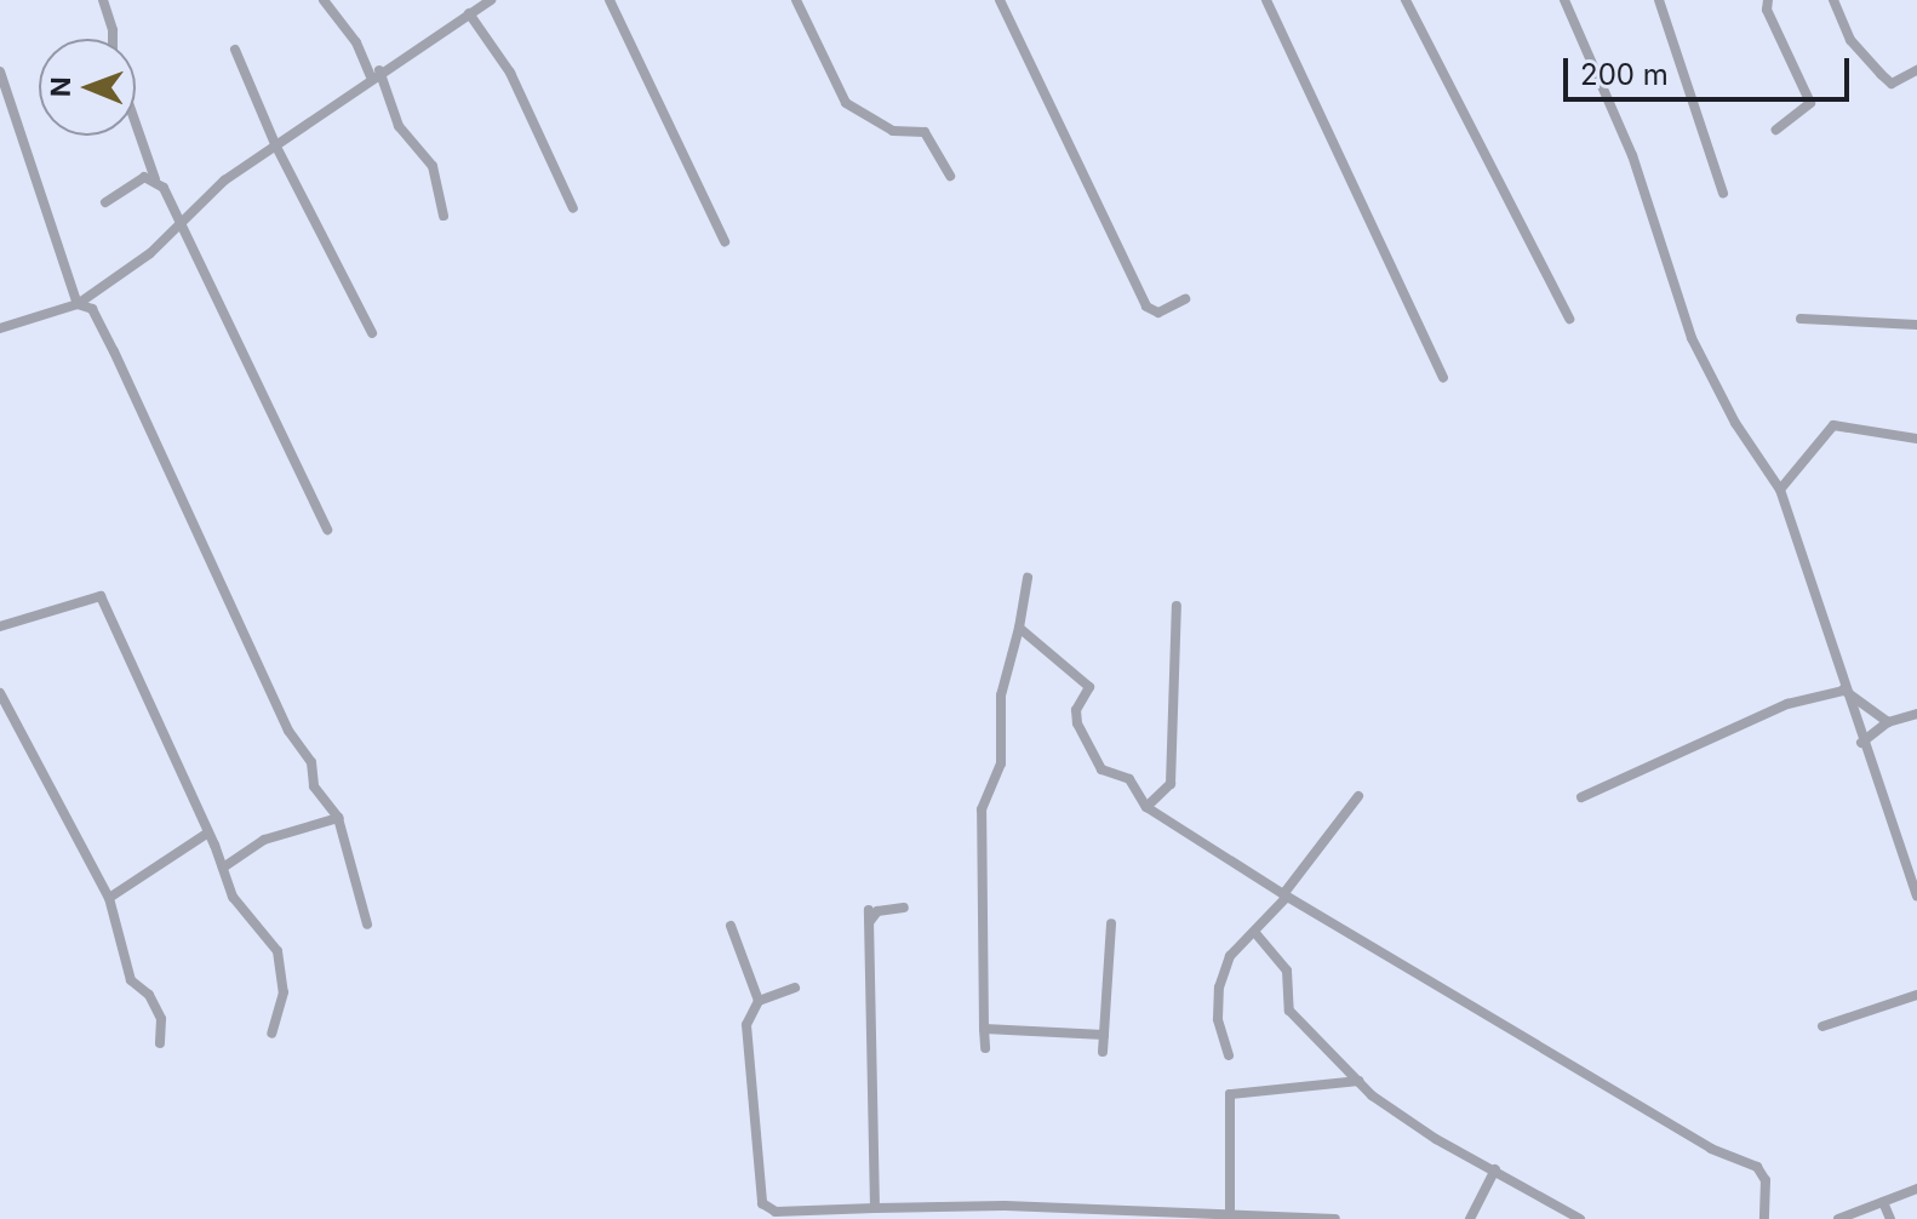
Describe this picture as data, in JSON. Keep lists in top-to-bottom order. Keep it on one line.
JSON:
{"scale_bar":"200 m","north":"left"}
